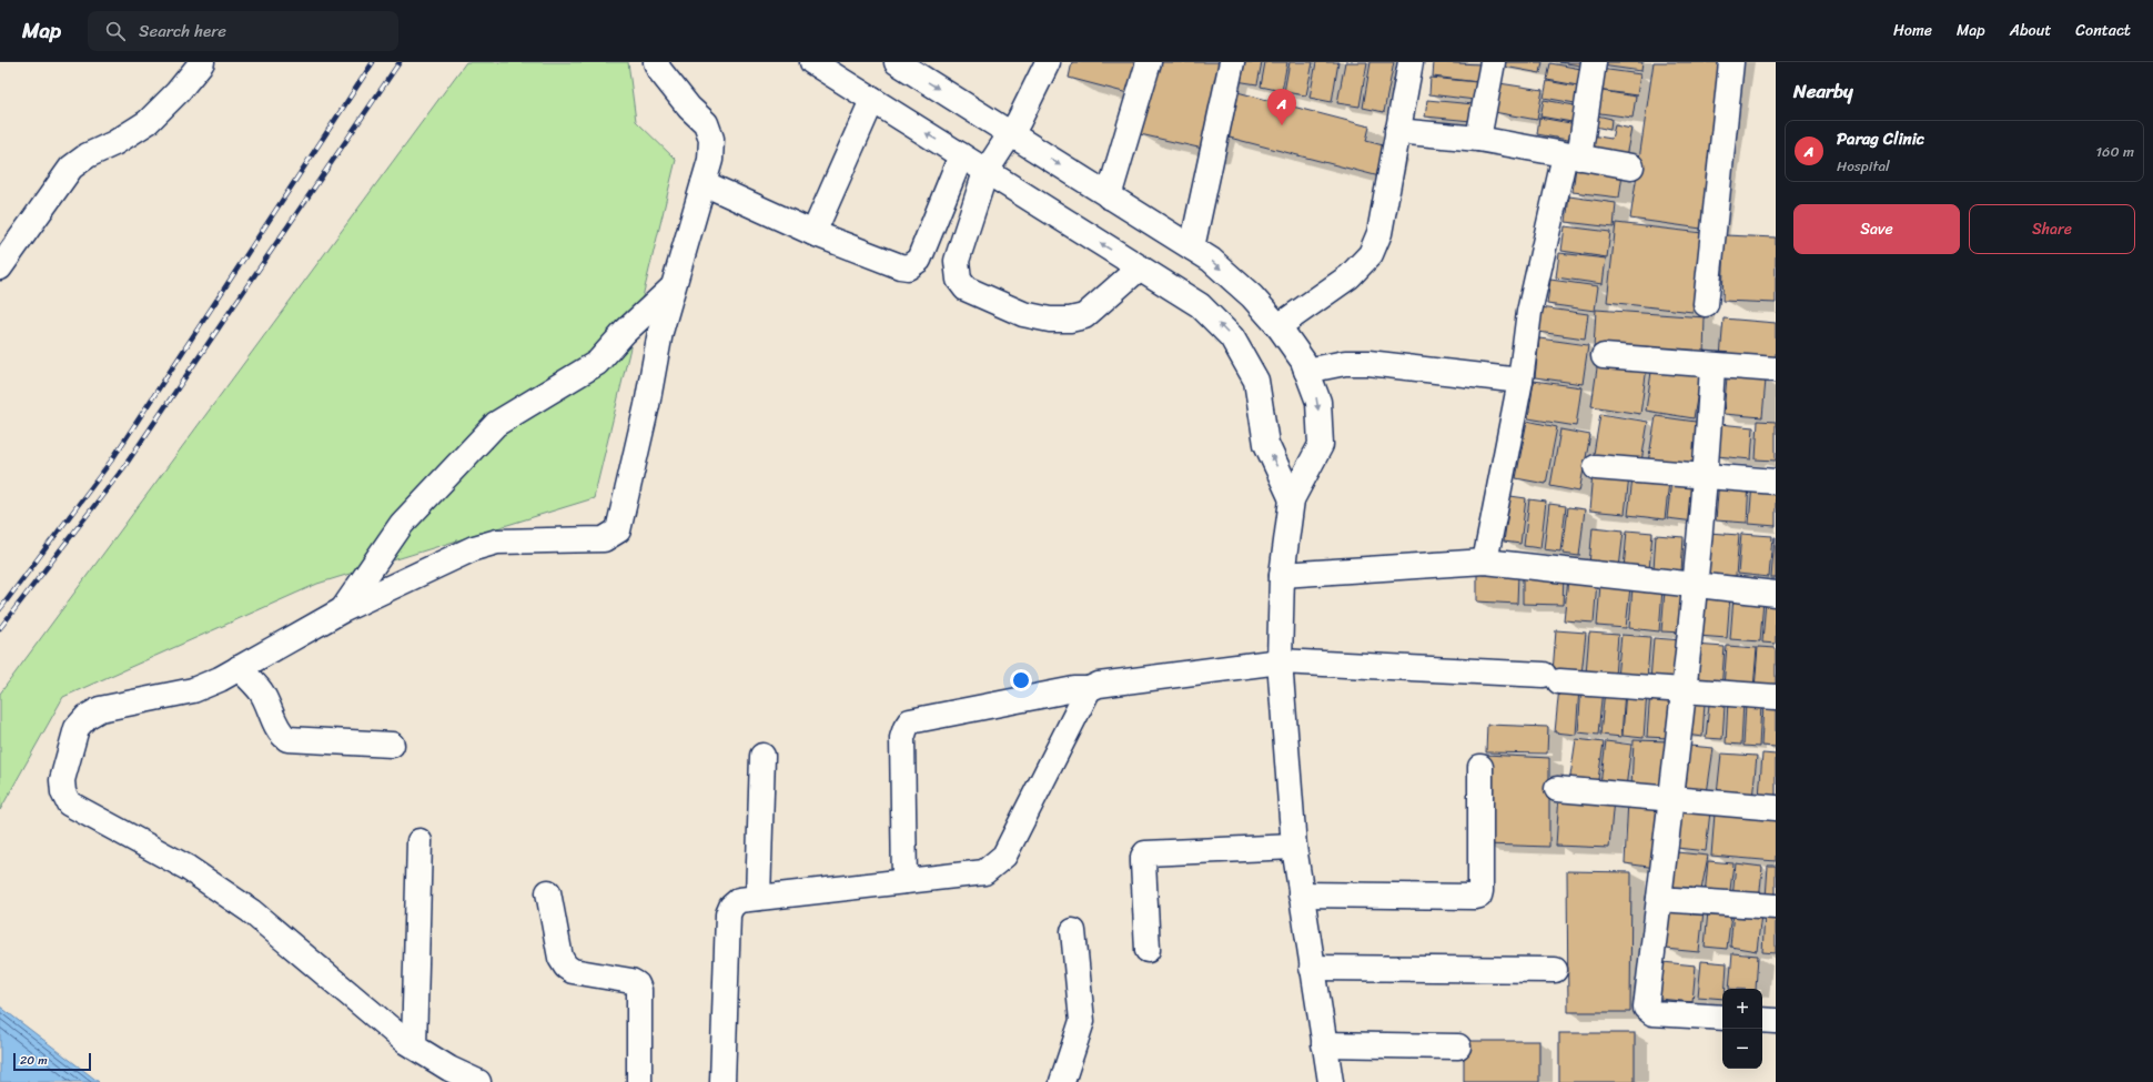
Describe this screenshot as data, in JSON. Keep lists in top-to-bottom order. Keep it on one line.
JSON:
{"scale_bar":"20 m","page":{"header":"Map","search":"Search here","nav":["Home","Map","About","Contact"],"heading":"Nearby","pins":"A","list":[{"mark":"A","name":"Parag Clinic","note":"Hospital","value":"160 m"}],"buttons":["Save","Share"],"map_buttons":["+","−"],"scale":"20 m"}}
